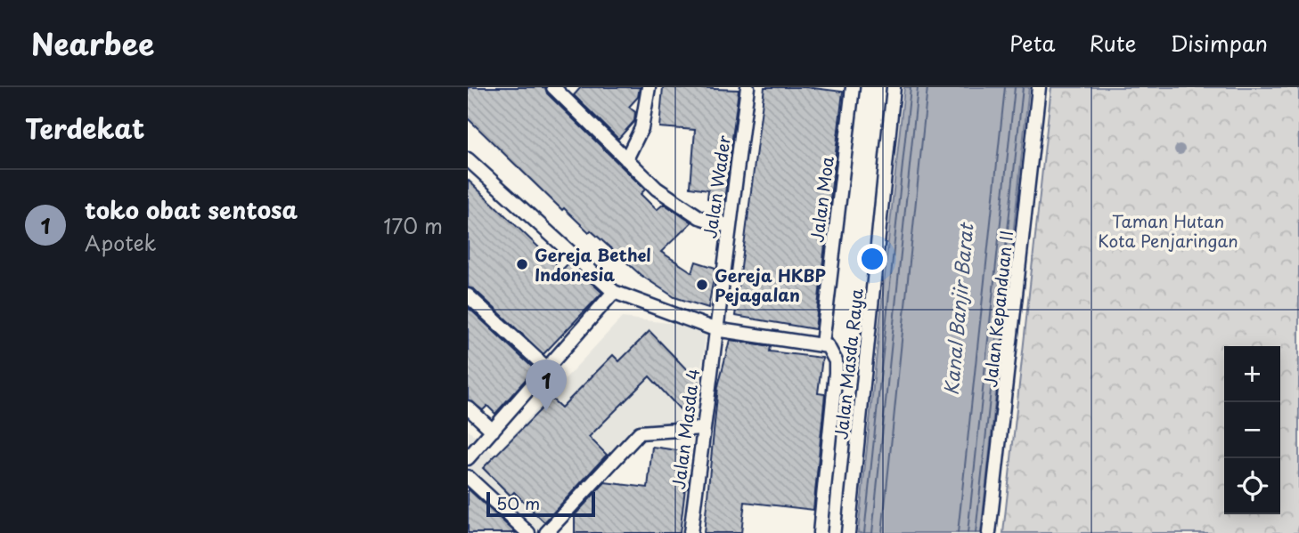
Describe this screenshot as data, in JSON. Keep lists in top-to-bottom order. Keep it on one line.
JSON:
{"streets":{"street":["Jalan Wader","Jalan Moa","Jalan Kepanduan II","Jalan Masda Raya","Jalan Masda 4"]},"crossings":[["Jalan Wader","Jalan Masda 4"]],"water":["Kanal Banjir Barat"],"parks":["Taman Hutan Kota Penjaringan"],"places":["Gereja Bethel Indonesia","Gereja HKBP Pejagalan"],"scale_bar":"50 m","page":{"header":"Nearbee","nav":["Peta","Rute","Disimpan"],"heading":"Terdekat","list":[{"mark":"1","name":"toko obat sentosa","note":"Apotek","value":"170 m"}],"map_buttons":["+","−"],"pins":"1","scale":"50 m"}}
